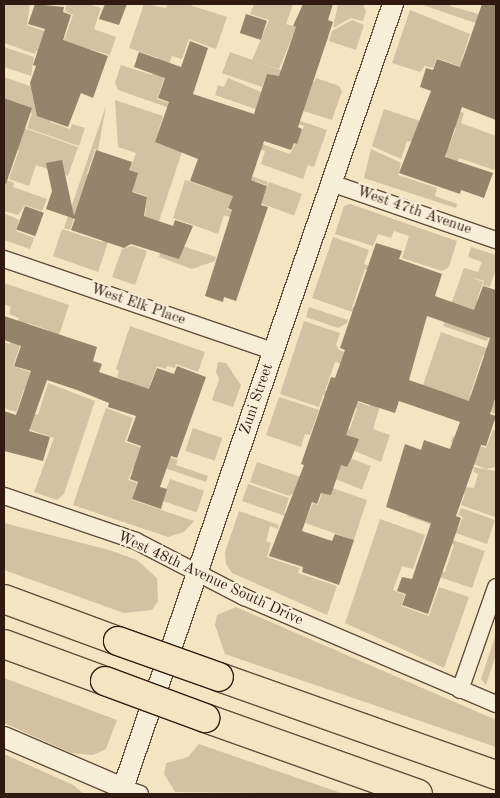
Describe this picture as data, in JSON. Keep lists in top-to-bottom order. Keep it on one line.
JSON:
{"streets":{"street":["West 47th Avenue","West Elk Place","Zuni Street","West 48th Avenue South Drive"]},"crossings":[["West 47th Avenue","Zuni Street"],["West Elk Place","Zuni Street"],["Zuni Street","West 48th Avenue South Drive"]]}
